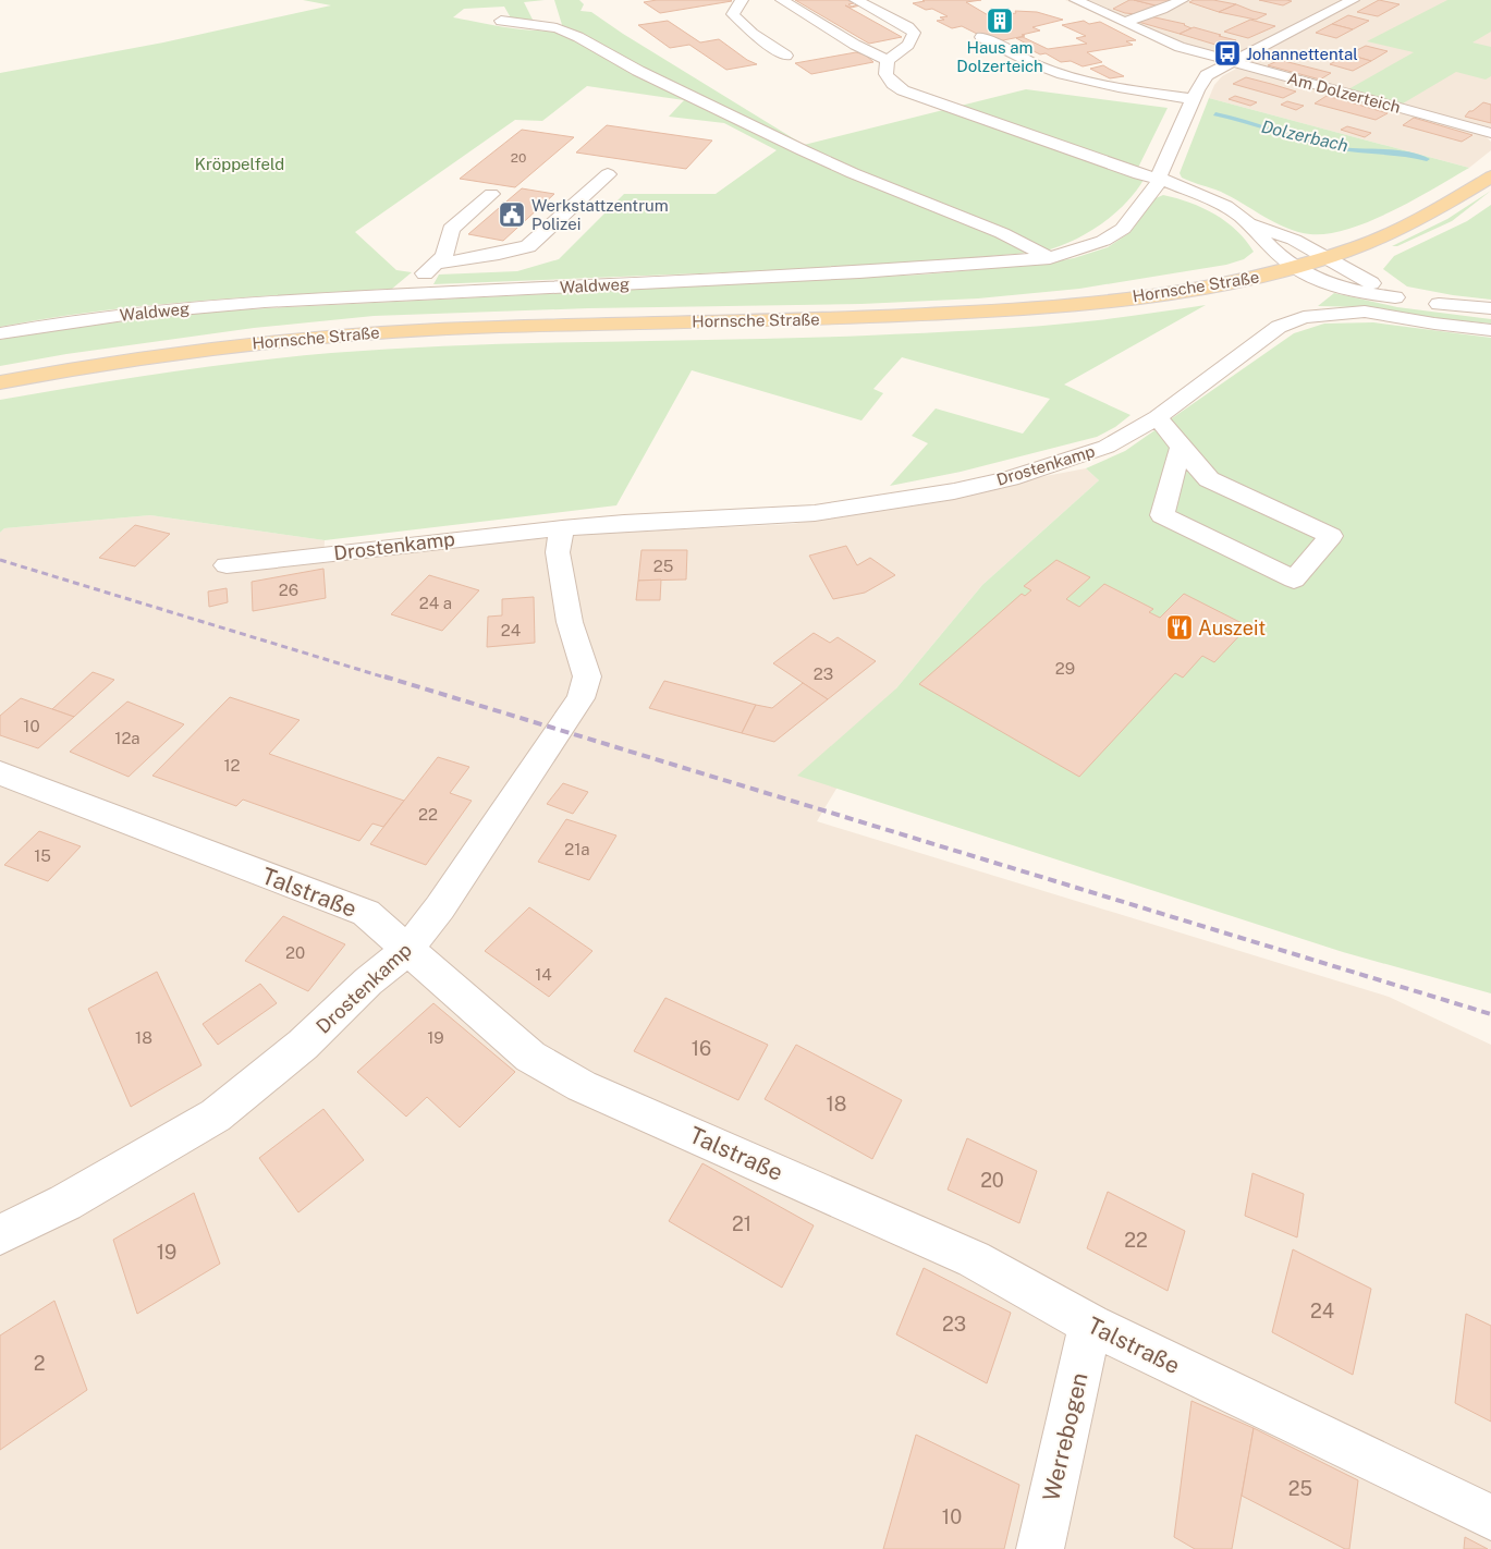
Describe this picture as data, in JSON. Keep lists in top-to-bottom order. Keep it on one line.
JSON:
{"streets":{"main road":["Hornsche Straße"],"street":["Am Dolzerteich","Waldweg","Drostenkamp","Talstraße","Werrebogen"]},"crossings":[["Drostenkamp","Talstraße"],["Talstraße","Werrebogen"]],"water":["Dolzerbach"],"parks":["Kröppelfeld"],"places":{"building":["Haus am Dolzerteich"],"bus stop":["Johannettental"],"public building":["Werkstattzentrum Polizei"],"restaurant":["Auszeit"]},"house_numbers":["20","25","26","24 a","24","29","23","10","12a","12","22","21a","15","20","14","18","19","16","18","20","21","22","19","24","23","2","25","10"]}
